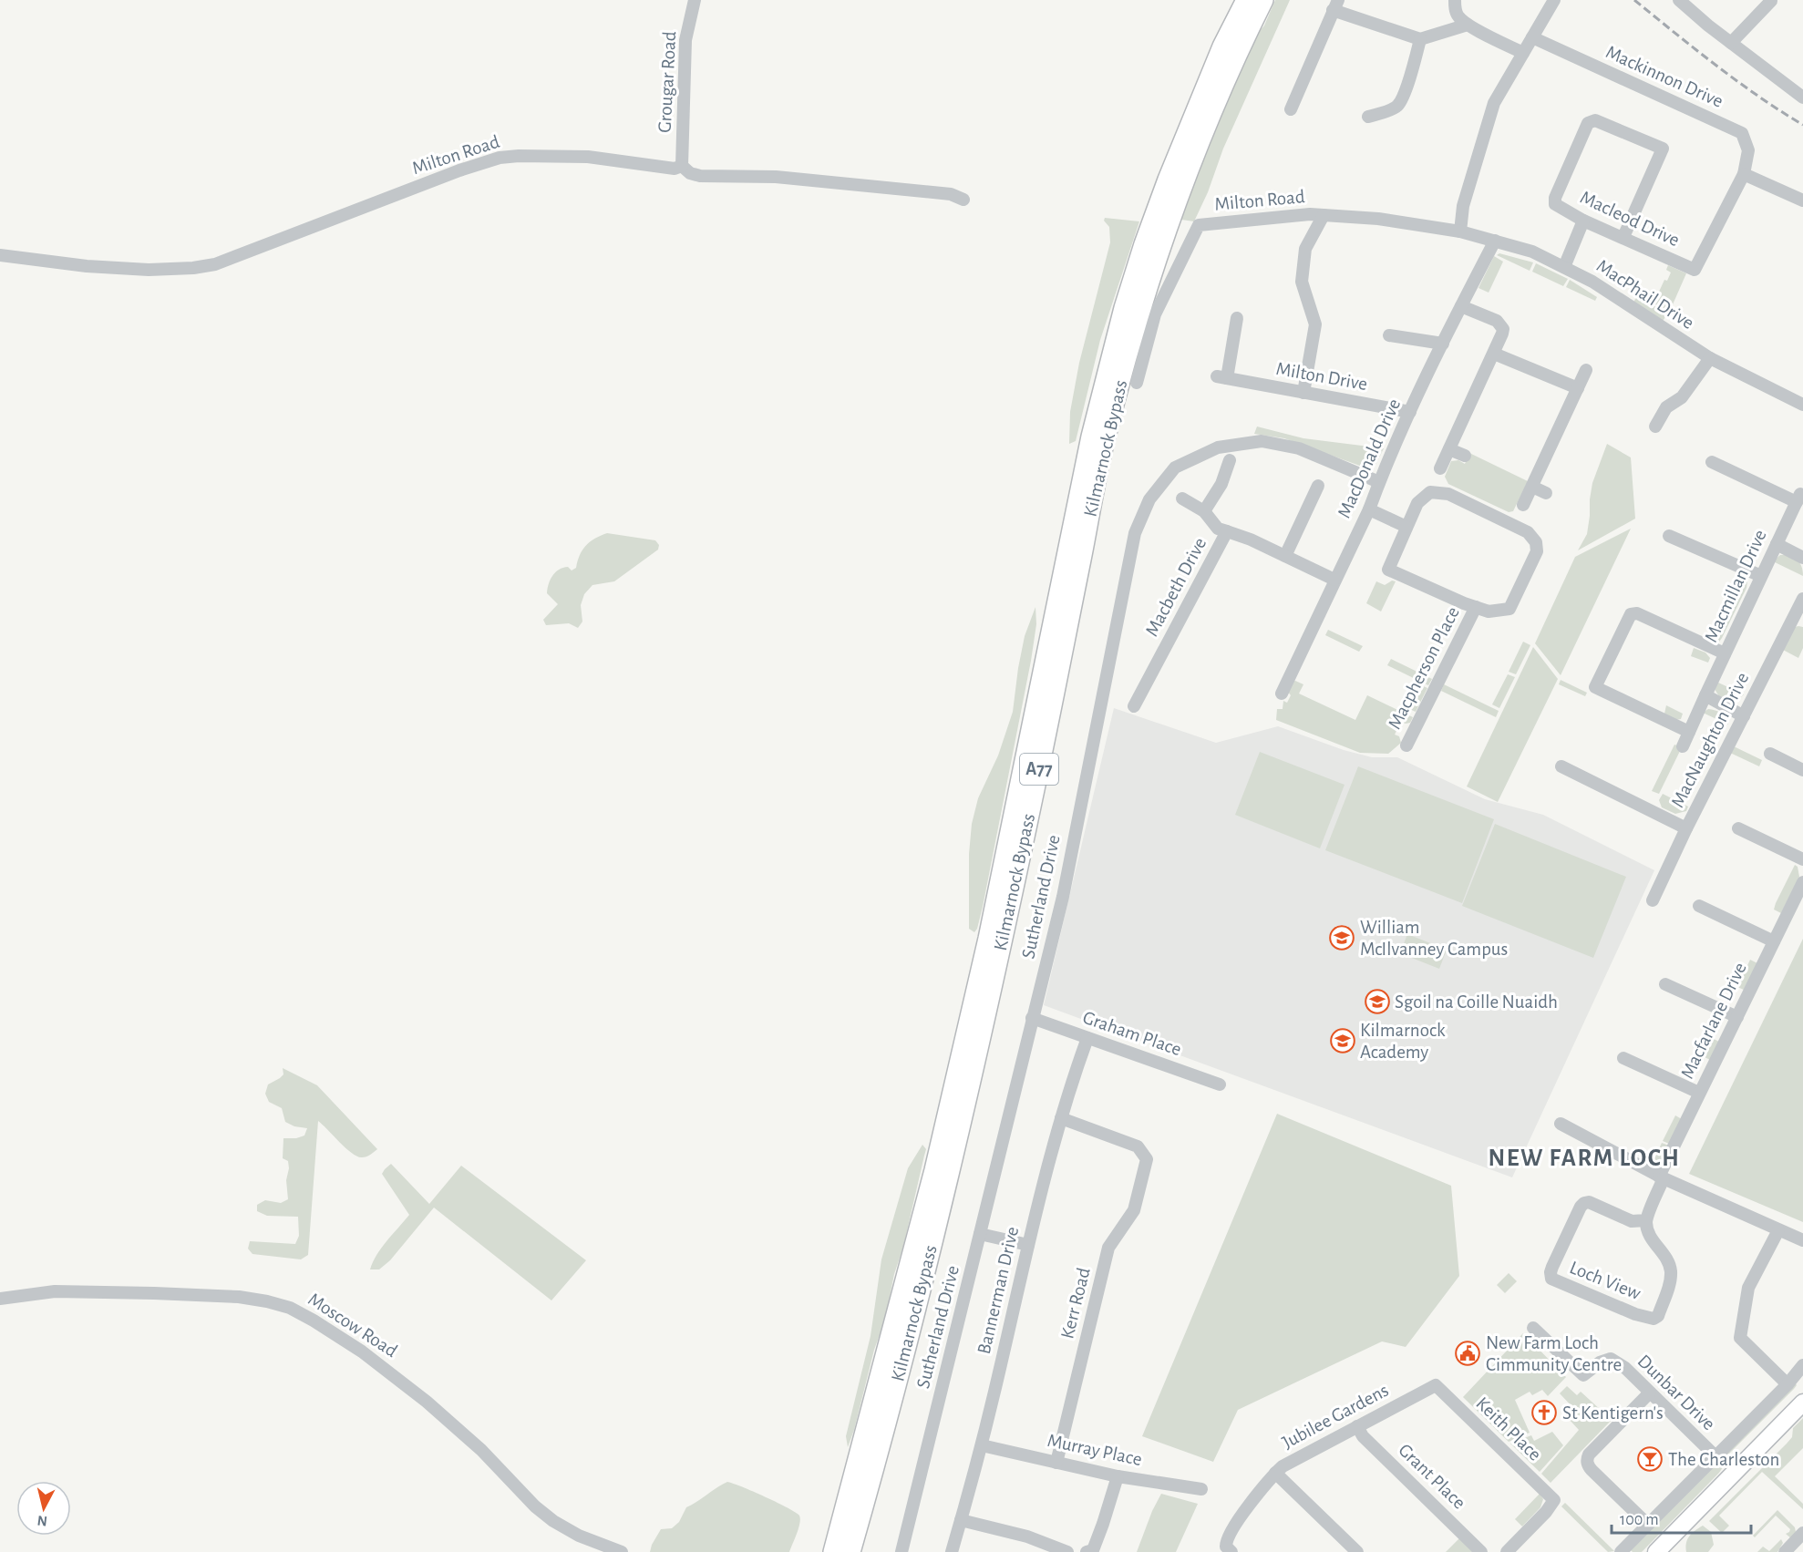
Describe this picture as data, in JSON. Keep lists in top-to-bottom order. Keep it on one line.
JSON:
{"streets":{"highway":["Kilmarnock Bypass","A77"],"street":["Mackinnon Drive","Grougar Road","Milton Road","Macleod Drive","MacPhail Drive","Milton Drive","MacDonald Drive","Macmillan Drive","Macbeth Drive","Macpherson Place","MacNaughton Drive","Sutherland Drive","Macfarlane Drive","Graham Place","Loch View","Bannerman Drive","Kerr Road","Moscow Road","Dunbar Drive","Jubilee Gardens","Keith Place","Murray Place","Grant Place"]},"crossings":[["Mackinnon Drive","Macleod Drive"],["Grougar Road","Milton Road"],["Milton Road","MacPhail Drive"],["MacPhail Drive","MacDonald Drive"],["Milton Drive","MacDonald Drive"],["MacDonald Drive","Macbeth Drive"],["MacDonald Drive","Sutherland Drive"],["Sutherland Drive","Graham Place"],["Graham Place","Bannerman Drive"],["Bannerman Drive","Kerr Road"],["Bannerman Drive","Murray Place"],["Kerr Road","Murray Place"],["Jubilee Gardens","Keith Place"],["Jubilee Gardens","Grant Place"]],"districts":["NEW FARM LOCH"],"places":{"school or university":["William McIlvanney Campus","Sgoil na Coille Nuaidh","Kilmarnock Academy"],"public building":["New Farm Loch Cimmunity Centre"],"church":["St Kentigern's"],"bar":["The Charleston"]},"scale_bar":"100 m","north":"bottom"}
